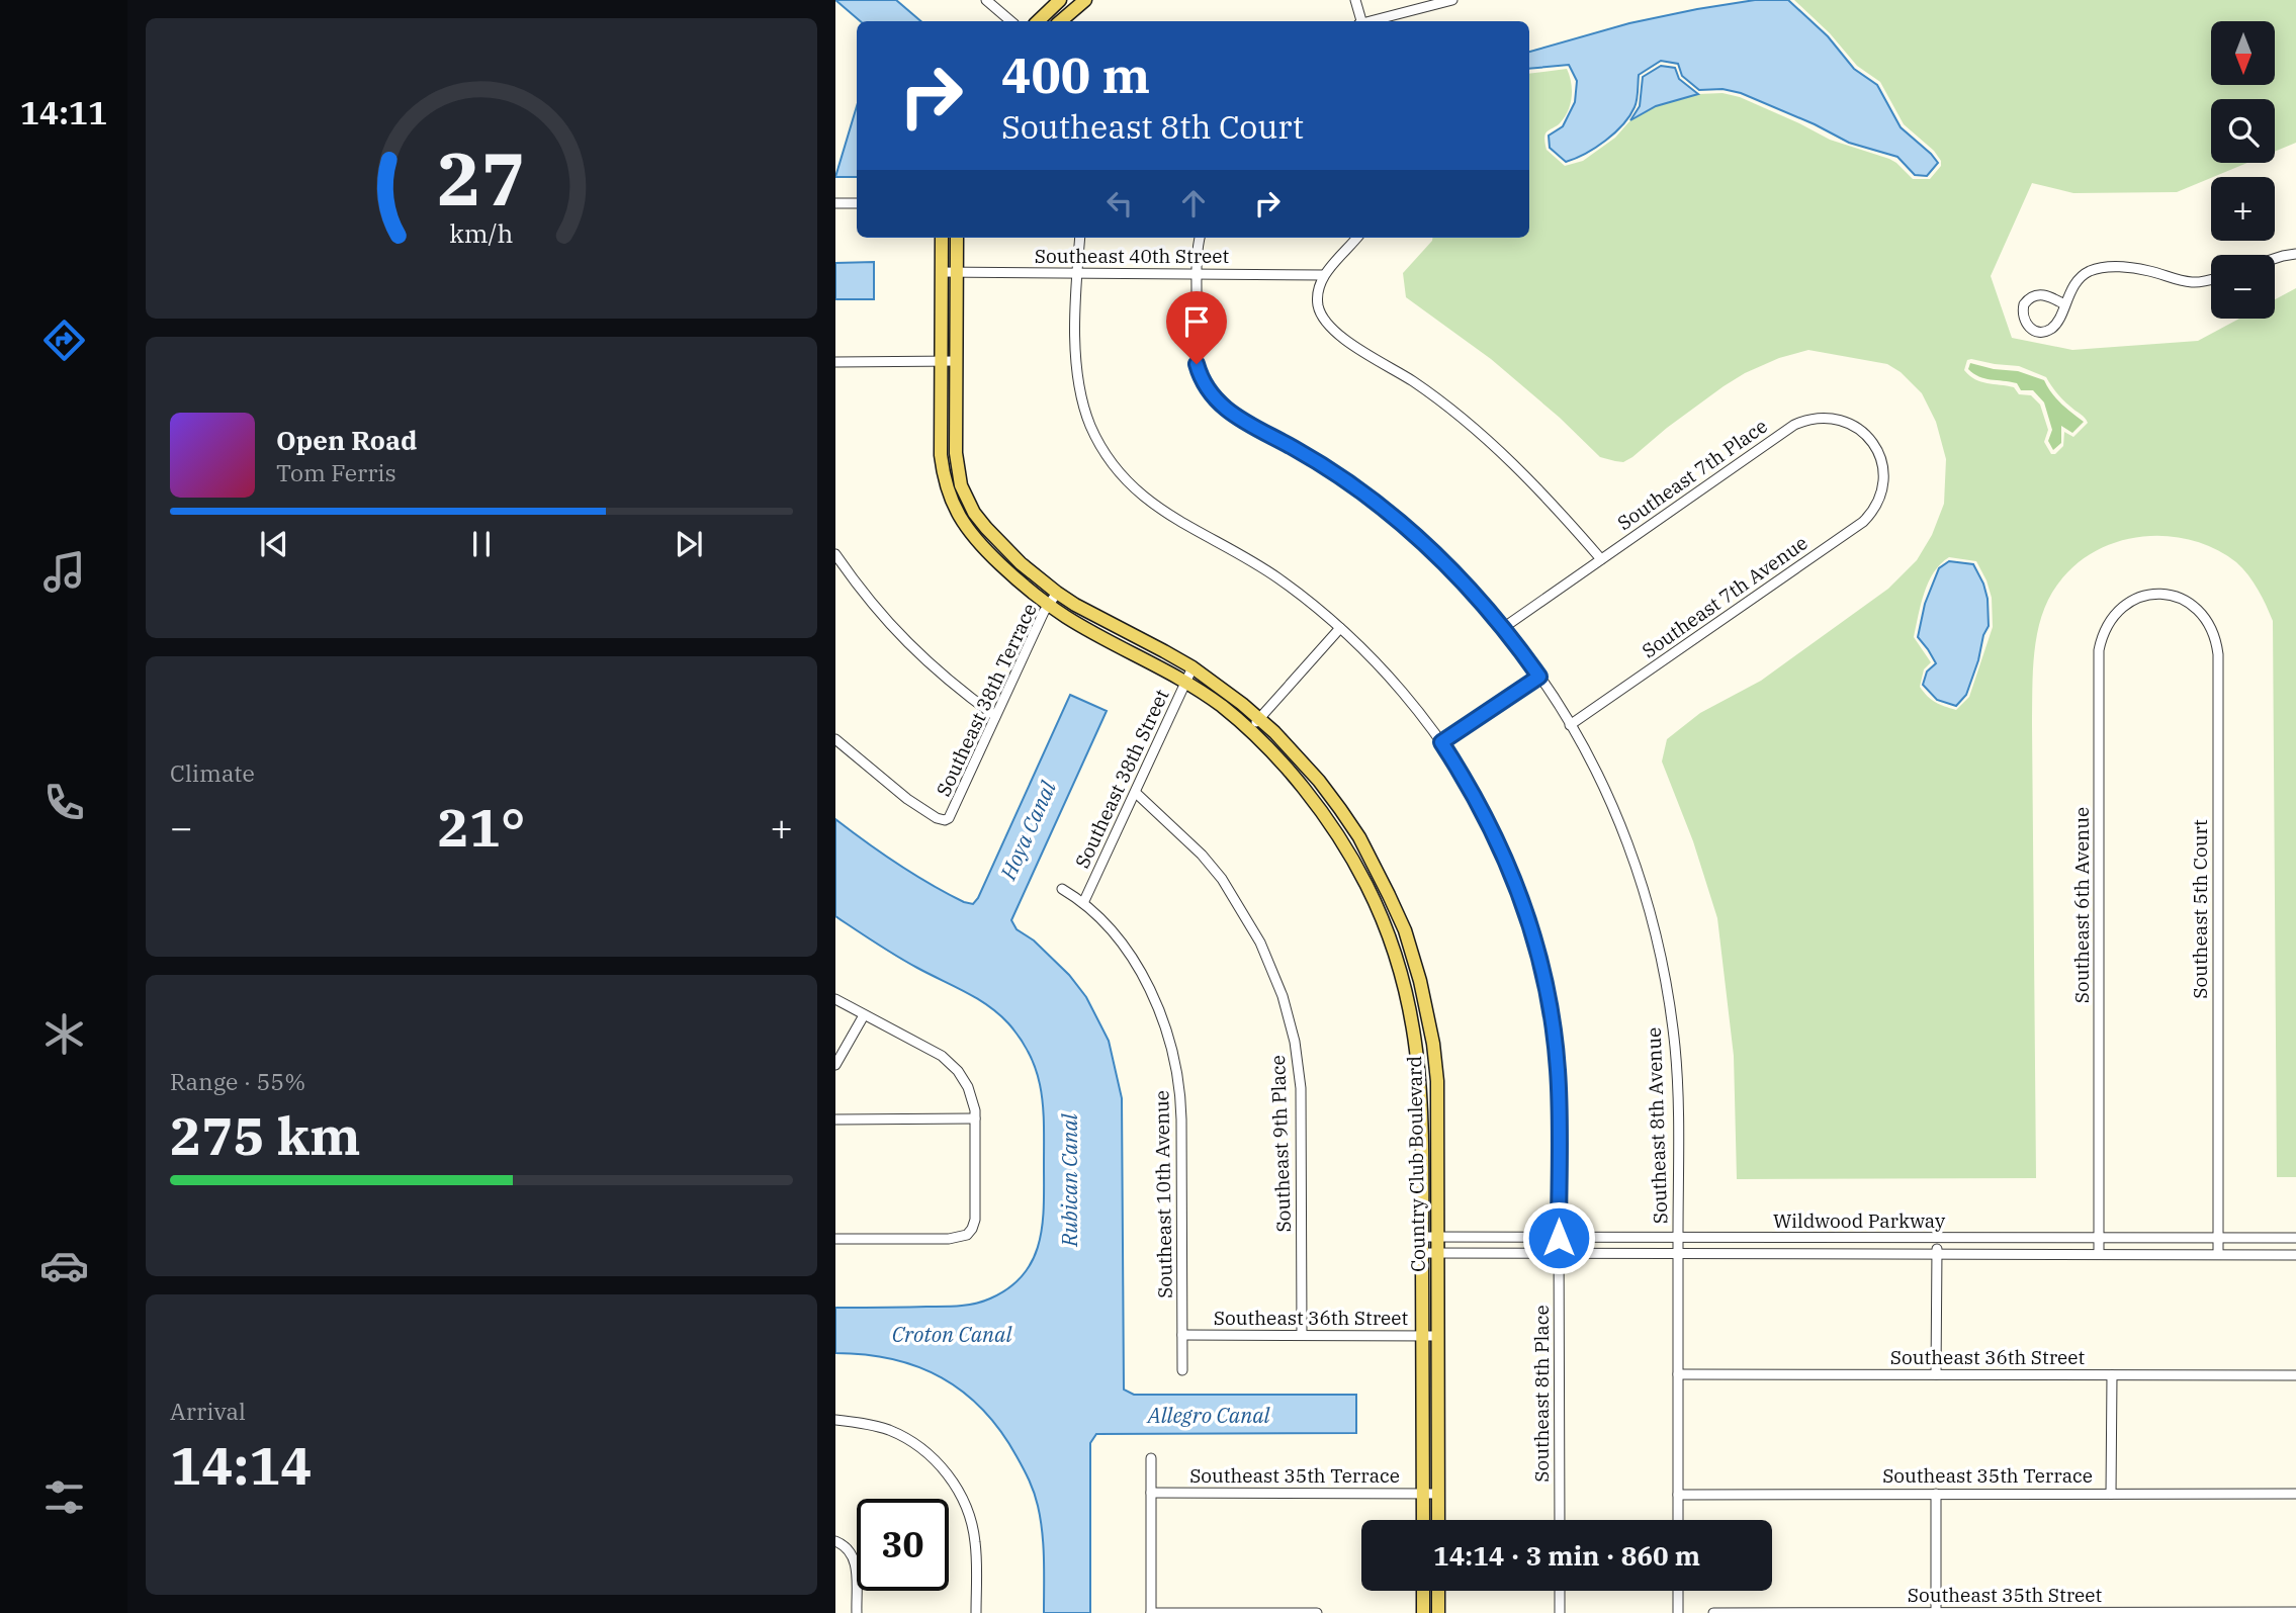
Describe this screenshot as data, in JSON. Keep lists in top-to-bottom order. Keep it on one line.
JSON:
{"streets":{"main road":["Country Club Boulevard"],"street":["Southeast 40th Street","Southeast 7th Place","Southeast 7th Avenue","Southeast 38th Terrace","Southeast 38th Street","Southeast 6th Avenue","Southeast 5th Court","Southeast 8th Avenue","Southeast 9th Place","Southeast 10th Avenue","Wildwood Parkway","Southeast 36th Street","Southeast 8th Place","Southeast 35th Terrace","Southeast 35th Street"]},"crossings":[["Southeast 40th Street","Country Club Boulevard"],["Southeast 7th Place","Southeast 7th Avenue"],["Southeast 7th Place","Southeast 8th Avenue"],["Southeast 7th Avenue","Southeast 8th Avenue"],["Southeast 38th Terrace","Country Club Boulevard"],["Southeast 38th Street","Southeast 9th Place"],["Southeast 38th Street","Country Club Boulevard"],["Southeast 38th Street","Southeast 10th Avenue"],["Southeast 6th Avenue","Southeast 5th Court"],["Southeast 6th Avenue","Wildwood Parkway"],["Southeast 5th Court","Wildwood Parkway"],["Southeast 8th Avenue","Wildwood Parkway"],["Southeast 9th Place","Southeast 36th Street"],["Country Club Boulevard","Wildwood Parkway"],["Country Club Boulevard","Southeast 36th Street"],["Country Club Boulevard","Southeast 35th Terrace"],["Southeast 10th Avenue","Southeast 36th Street"],["Wildwood Parkway","Southeast 8th Place"]],"water":["Hoya Canal","Rubican Canal","Croton Canal","Allegro Canal"],"north":"bottom","page":{"tabs":"14:11","map_buttons":["+","−"],"turn":["400 m","Southeast 8th Court"],"song":["Open Road","Tom Ferris"],"tile":["Climate",["Range · 55%","275 km"],["Arrival","14:14"]],"heat":["−","21°","+"],"limit":"30","trip":"14:14 · 3 min · 860 m","gauge":["27","km/h"]}}
